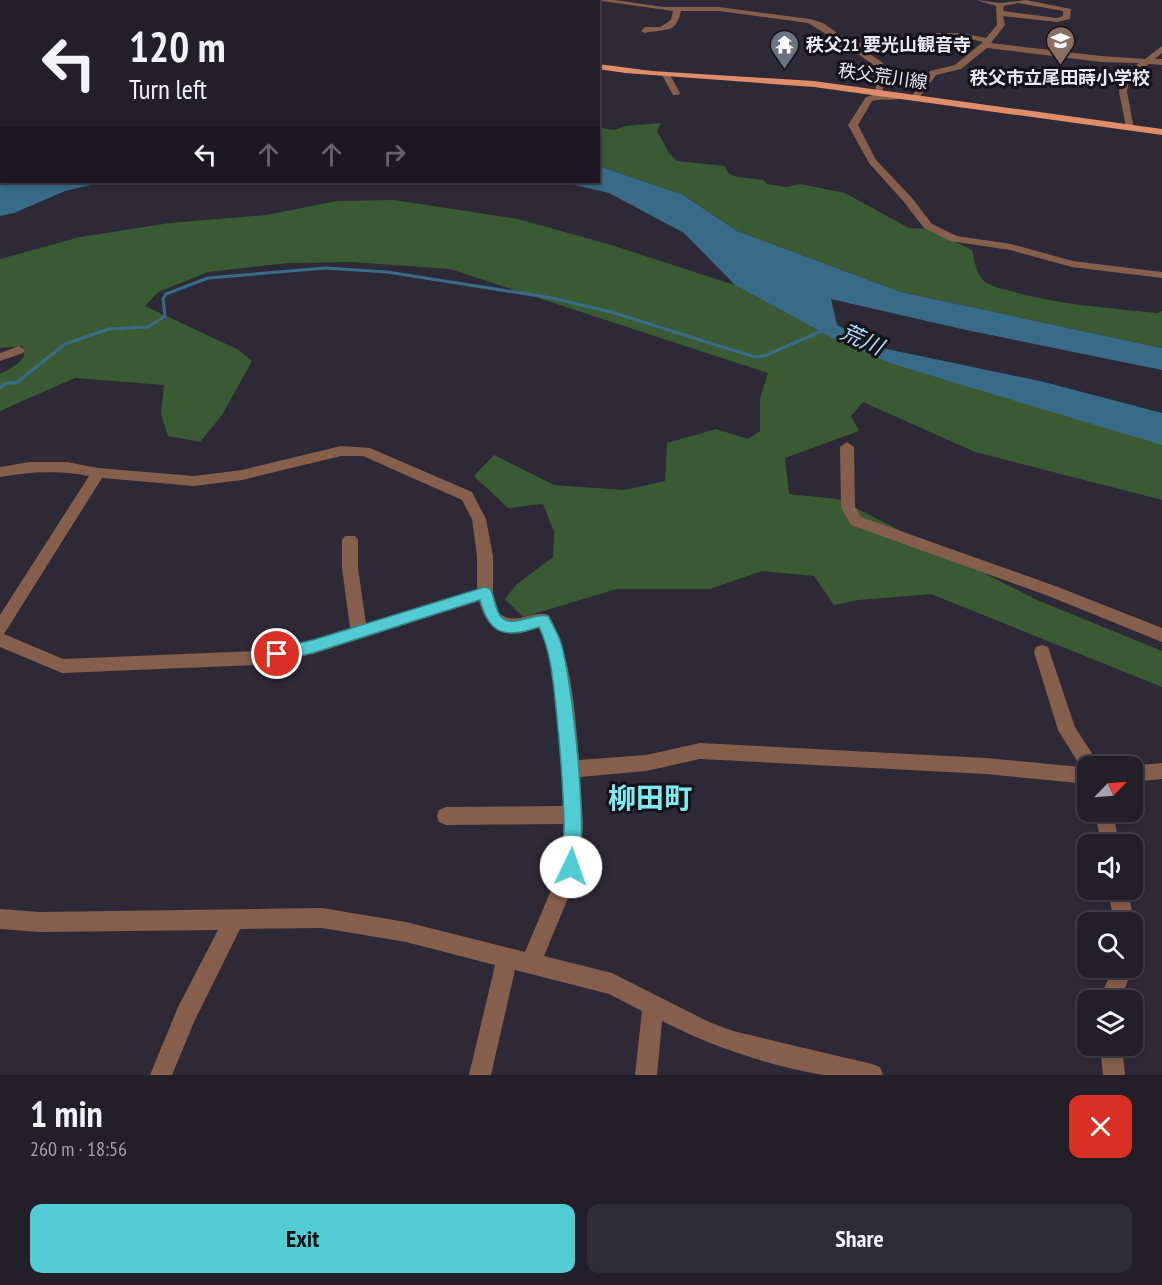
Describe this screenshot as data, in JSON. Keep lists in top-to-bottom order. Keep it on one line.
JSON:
{"streets":{"main road":["秩父荒川線"]},"districts":["柳田町"],"water":["荒川"],"places":{"school or university":["秩父市立尾田蒔小学校"],"temple":["秩父21 要光山観音寺"]},"north":"top right","page":{"turn":["120 m","Turn left"],"heading":["1 min","260 m · 18:56"],"buttons":["Exit","Share"]}}
